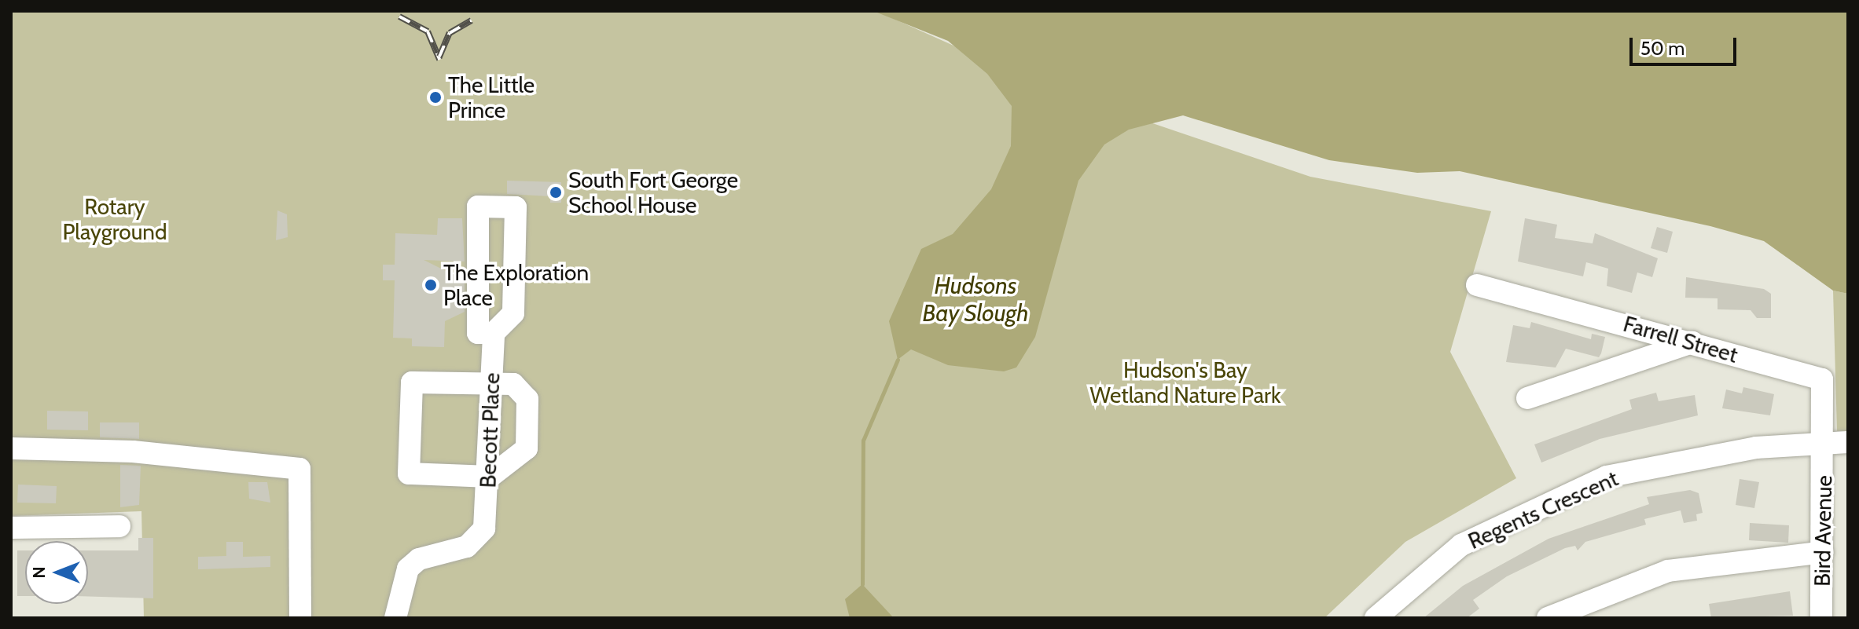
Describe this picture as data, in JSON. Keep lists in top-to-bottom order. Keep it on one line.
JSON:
{"streets":{"street":["Farrell Street","Becott Place","Regents Crescent","Bird Avenue"]},"crossings":[["Farrell Street","Regents Crescent"],["Farrell Street","Bird Avenue"],["Regents Crescent","Bird Avenue"]],"water":["Hudsons Bay Slough"],"parks":["Rotary Playground","Hudson's Bay Wetland Nature Park"],"places":["The Little Prince","South Fort George School House","The Exploration Place"],"scale_bar":"50 m","north":"left"}
